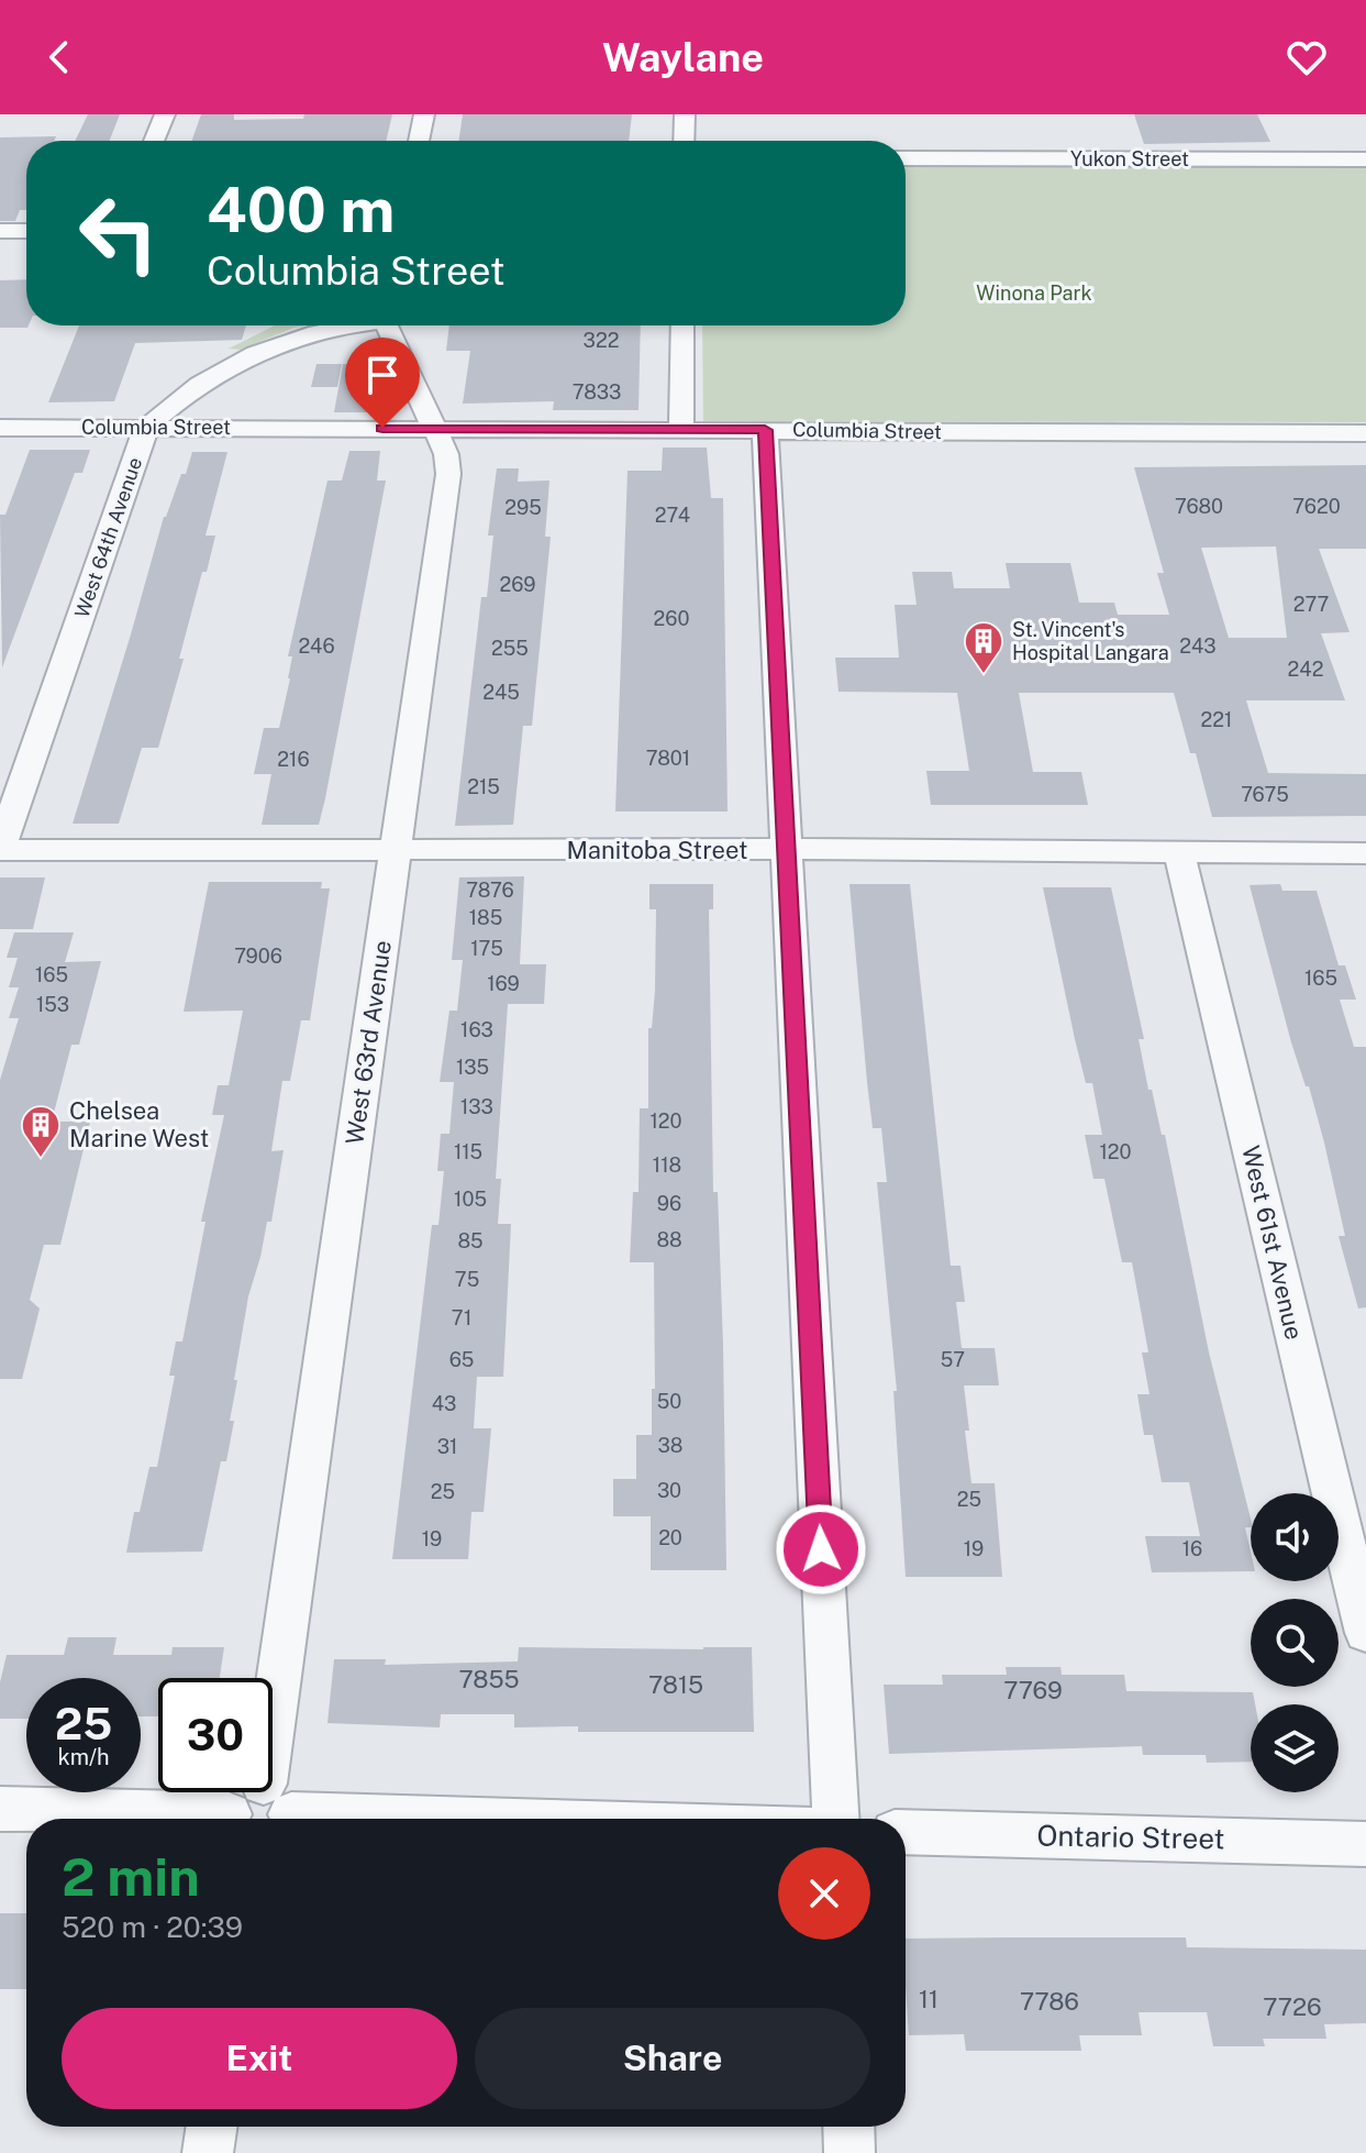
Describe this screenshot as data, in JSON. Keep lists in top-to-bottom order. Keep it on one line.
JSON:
{"streets":{"street":["Yukon Street","Columbia Street","West 64th Avenue","Manitoba Street","West 63rd Avenue","West 61st Avenue","Ontario Street"]},"crossings":[["Columbia Street","West 64th Avenue"],["Columbia Street","West 63rd Avenue"],["West 64th Avenue","Manitoba Street"],["Manitoba Street","West 63rd Avenue"],["Manitoba Street","West 61st Avenue"]],"parks":["Winona Park"],"places":{"building":["St. Vincent's Hospital Langara","Chelsea Marine West"]},"house_numbers":["322","7833","7680","7620","295","274","269","277","260","246","243","255","242","245","221","7801","216","215","7675","7876","185","175","7906","165","165","169","153","163","135","133","120","115","120","118","105","96","88","85","75","71","65","57","50","43","38","31","30","25","25","20","19","19","16","7855","7815","7769","11","7786","7726"],"page":{"header":"Waylane","turn":["400 m","Columbia Street"],"speed":"25 km/h","limit":"30","heading":["2 min","520 m · 20:39"],"buttons":["Exit","Share"]}}
